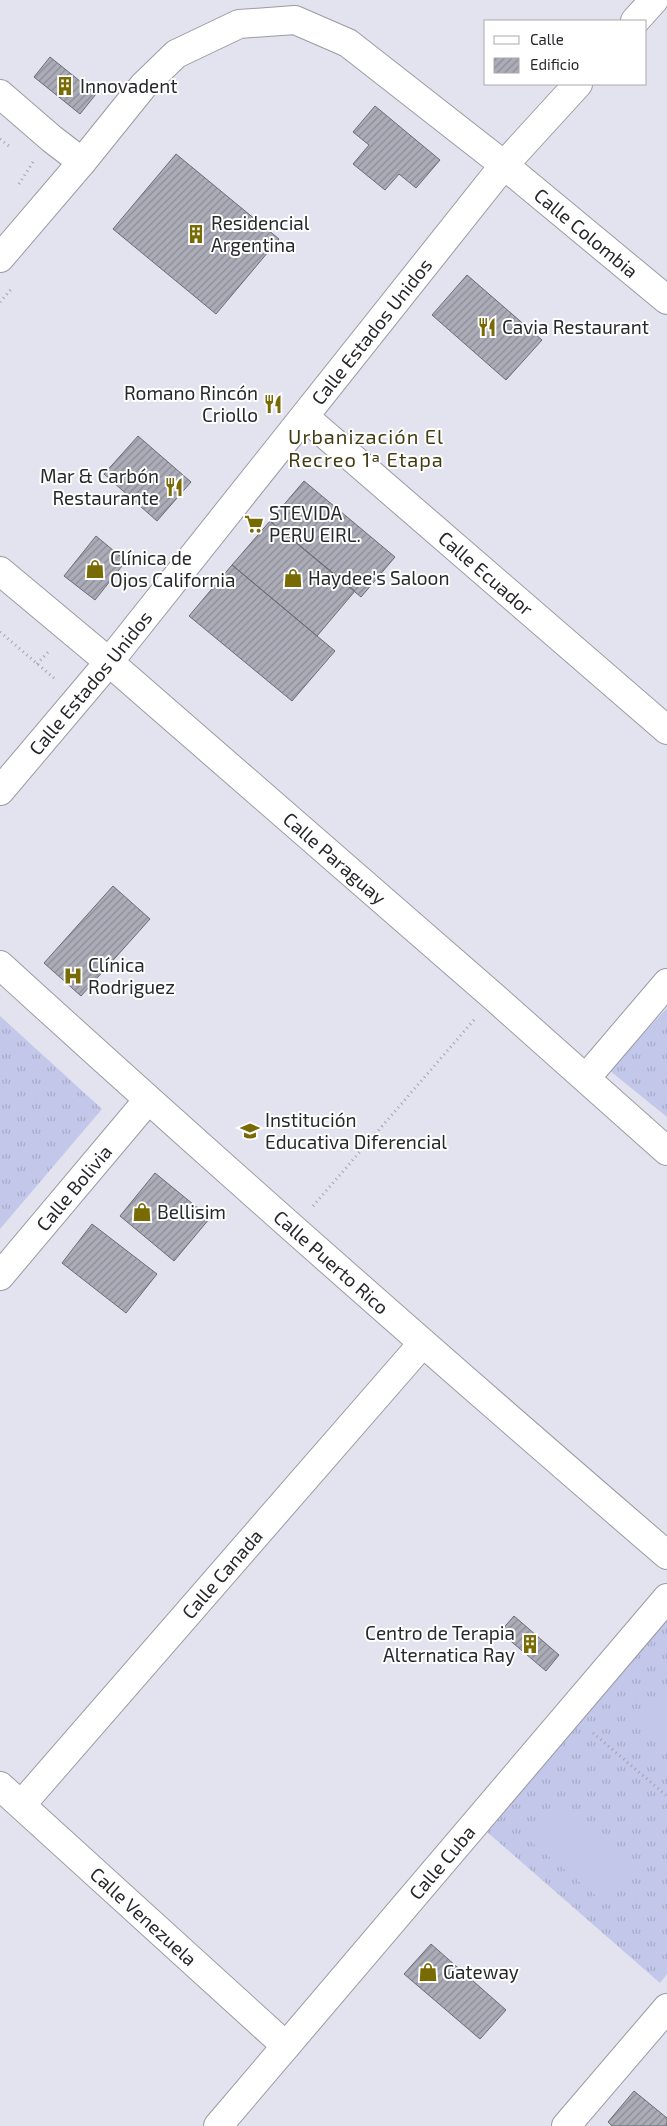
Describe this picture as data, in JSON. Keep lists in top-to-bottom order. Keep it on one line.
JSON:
{"streets":{"street":["Calle Colombia","Calle Estados Unidos","Calle Ecuador","Calle Paraguay","Calle Bolivia","Calle Puerto Rico","Calle Canada","Calle Cuba","Calle Venezuela"]},"crossings":[["Calle Colombia","Calle Estados Unidos"],["Calle Estados Unidos","Calle Ecuador"],["Calle Estados Unidos","Calle Paraguay"],["Calle Bolivia","Calle Puerto Rico"],["Calle Puerto Rico","Calle Canada"],["Calle Canada","Calle Venezuela"],["Calle Cuba","Calle Venezuela"]],"districts":["Urbanización El Recreo 1ª Etapa"],"places":{"building":["Innovadent","Residencial Argentina","Centro de Terapia Alternatica Ray"],"restaurant":["Cavia Restaurant","Romano Rincón Criollo","Mar & Carbón Restaurante"],"supermarket":["STEVIDA PERU EIRL."],"shop":["Clínica de Ojos California","Haydee's Saloon","Bellisim","Gateway"],"hospital":["Clínica Rodriguez"],"school or university":["Institución Educativa Diferencial"]},"legend":["Calle","Edificio"]}
